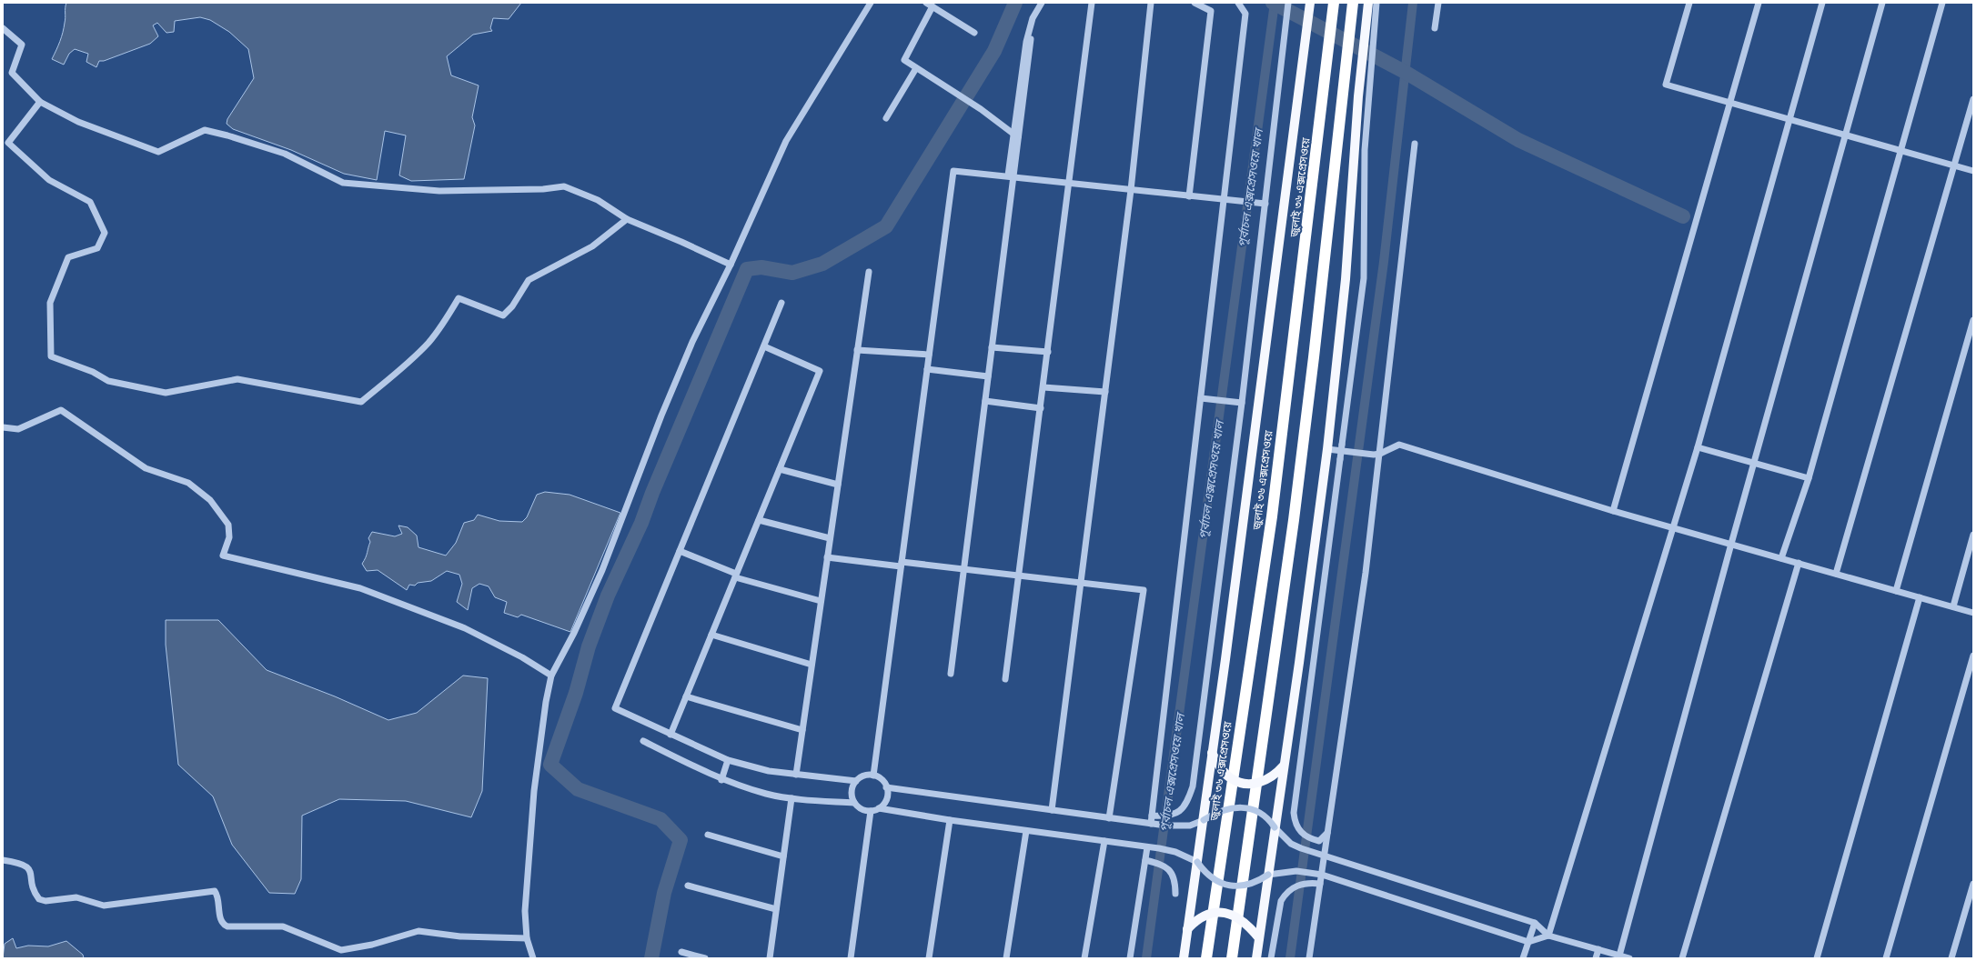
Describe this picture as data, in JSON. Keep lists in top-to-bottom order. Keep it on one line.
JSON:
{"streets":{"highway":["জুলাই ৩৬ এক্সপ্রেসওয়ে"]},"water":["পূর্বাচল এক্সপ্রেসওয়ে খাল"]}
